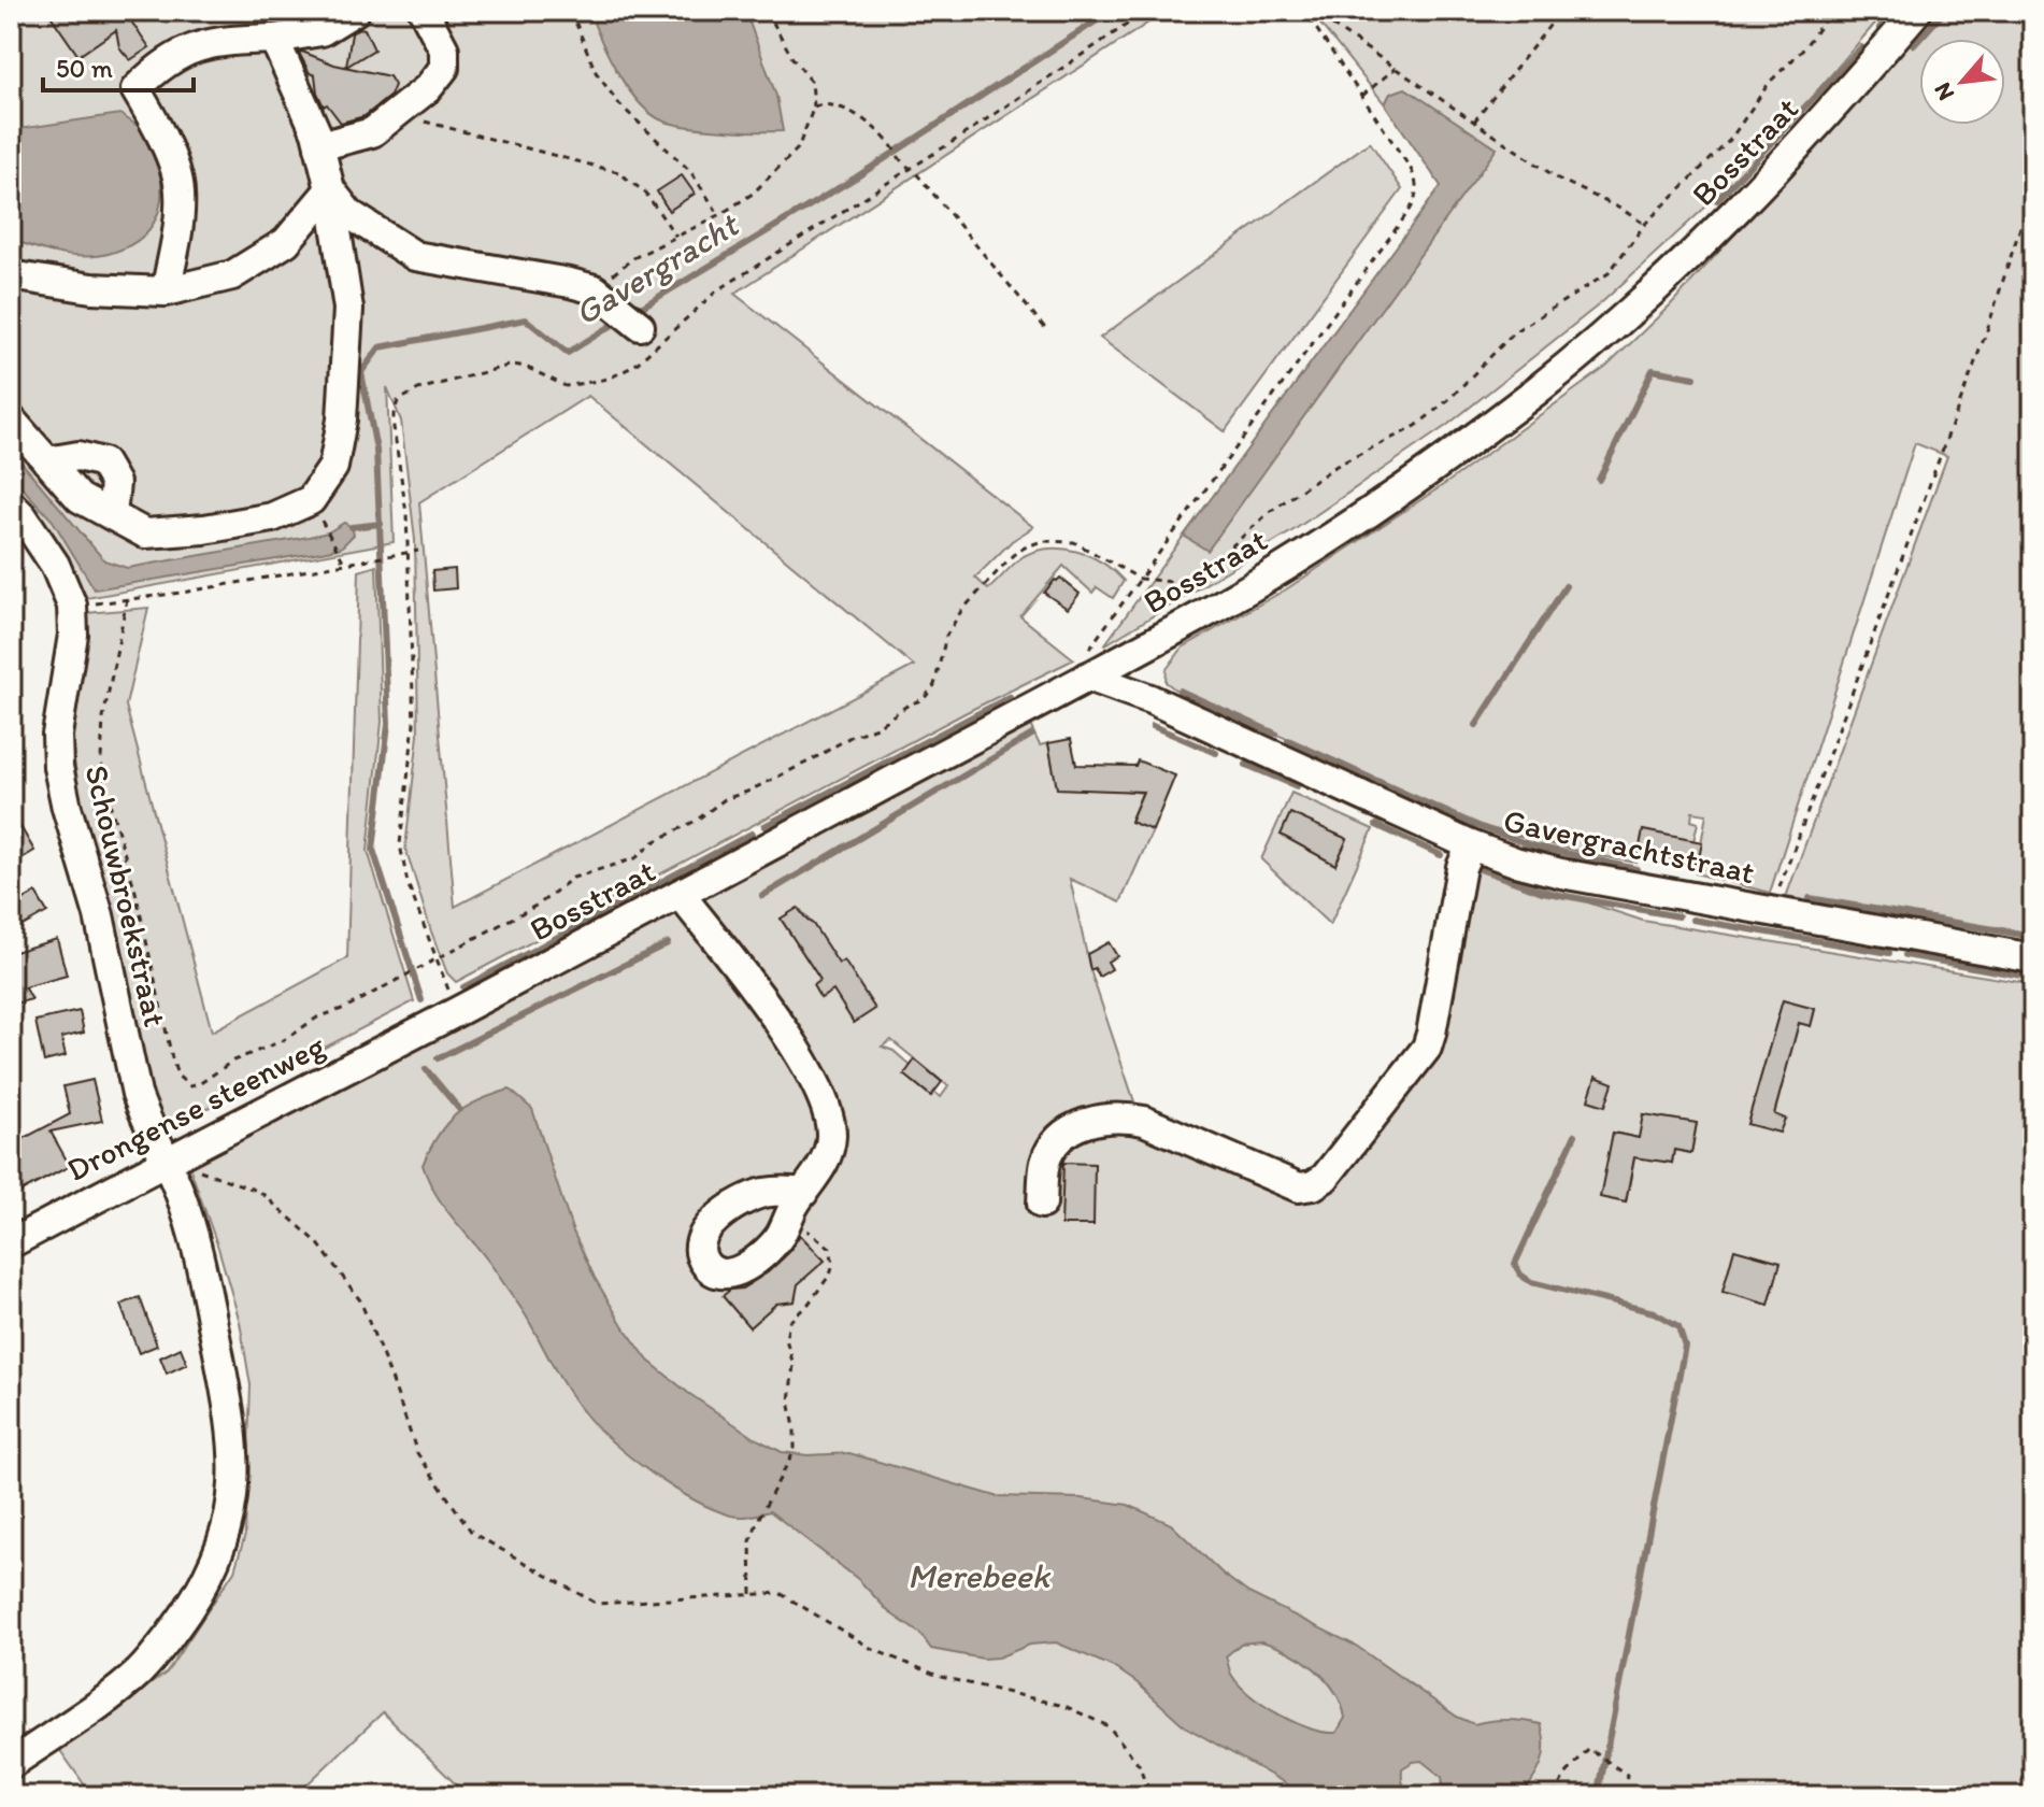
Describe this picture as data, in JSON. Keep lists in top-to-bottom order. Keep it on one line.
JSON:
{"streets":{"street":["Bosstraat","Gavergrachtstraat","Schouwbroekstraat","Drongense steenweg"]},"crossings":[["Bosstraat","Gavergrachtstraat"],["Bosstraat","Drongense steenweg"],["Schouwbroekstraat","Drongense steenweg"]],"water":["Gavergracht","Merebeek"],"scale_bar":"50 m","north":"bottom left"}
